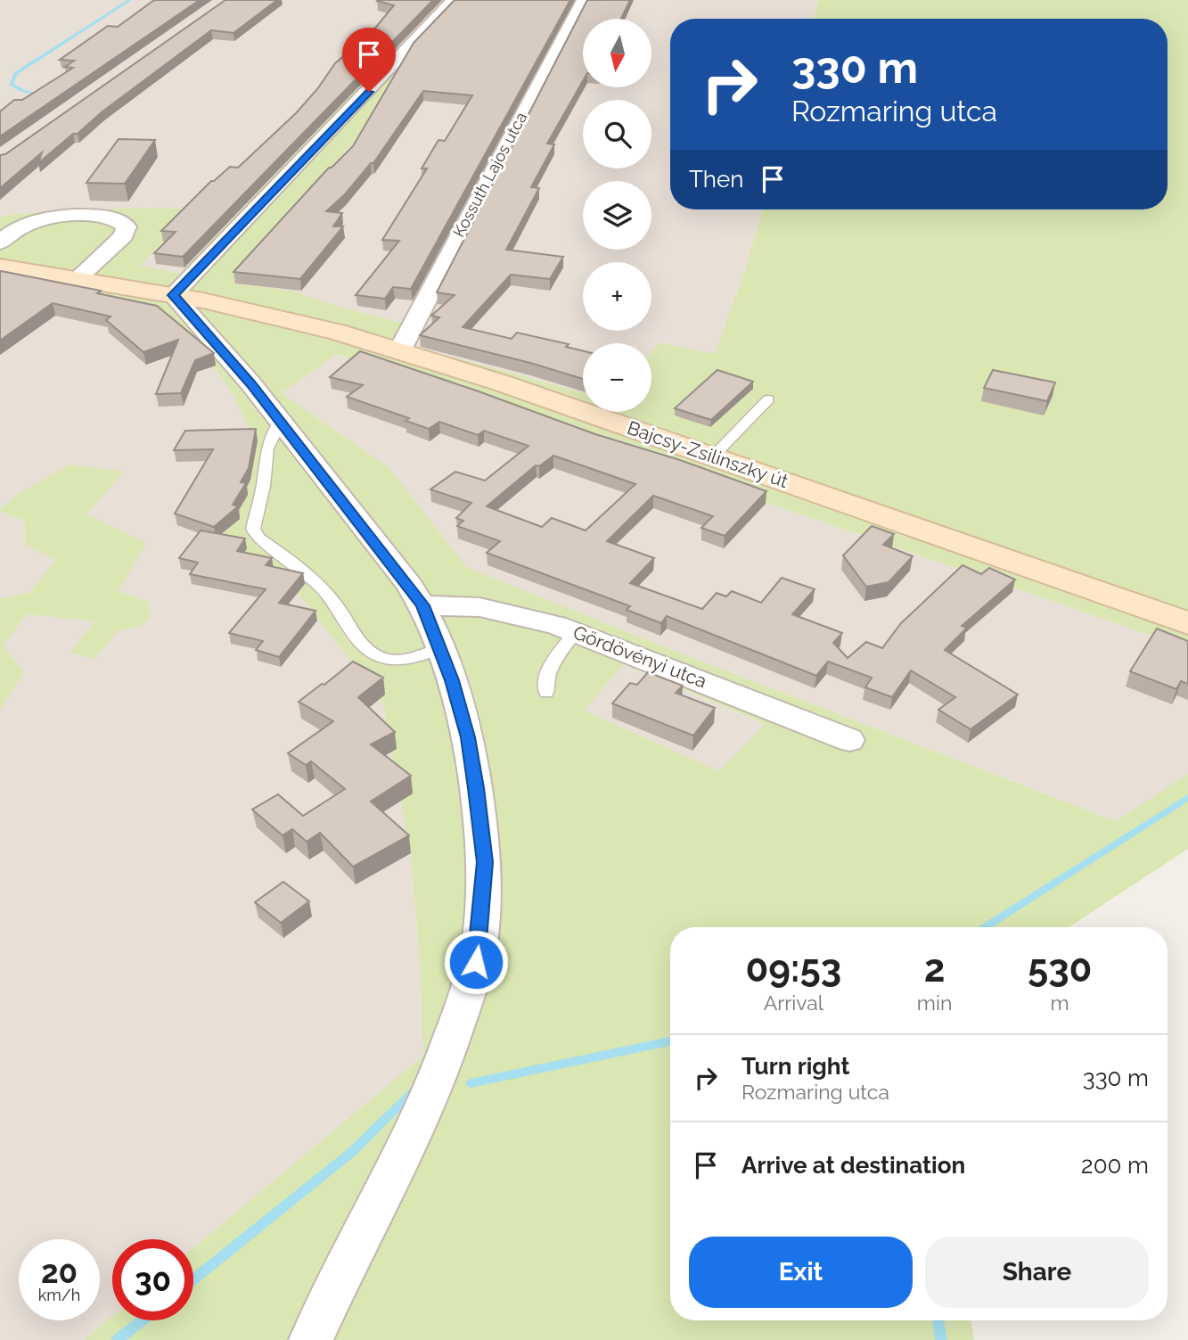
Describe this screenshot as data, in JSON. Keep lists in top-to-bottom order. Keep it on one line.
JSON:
{"streets":{"main road":["Bajcsy-Zsilinszky út"],"street":["Kossuth Lajos utca","Gördövényi utca"]},"crossings":[["Kossuth Lajos utca","Bajcsy-Zsilinszky út"]],"north":"bottom","page":{"map_buttons":["+","−"],"turn":["330 m","Rozmaring utca"],"then":"Then","eta":["09:53","Arrival","2","min","530","m"],"list":[{"name":"Turn right","note":"Rozmaring utca","value":"330 m"},{"name":"Arrive at destination","value":"200 m"}],"buttons":["Exit","Share"],"speed":"20 km/h","limit":"30"}}
